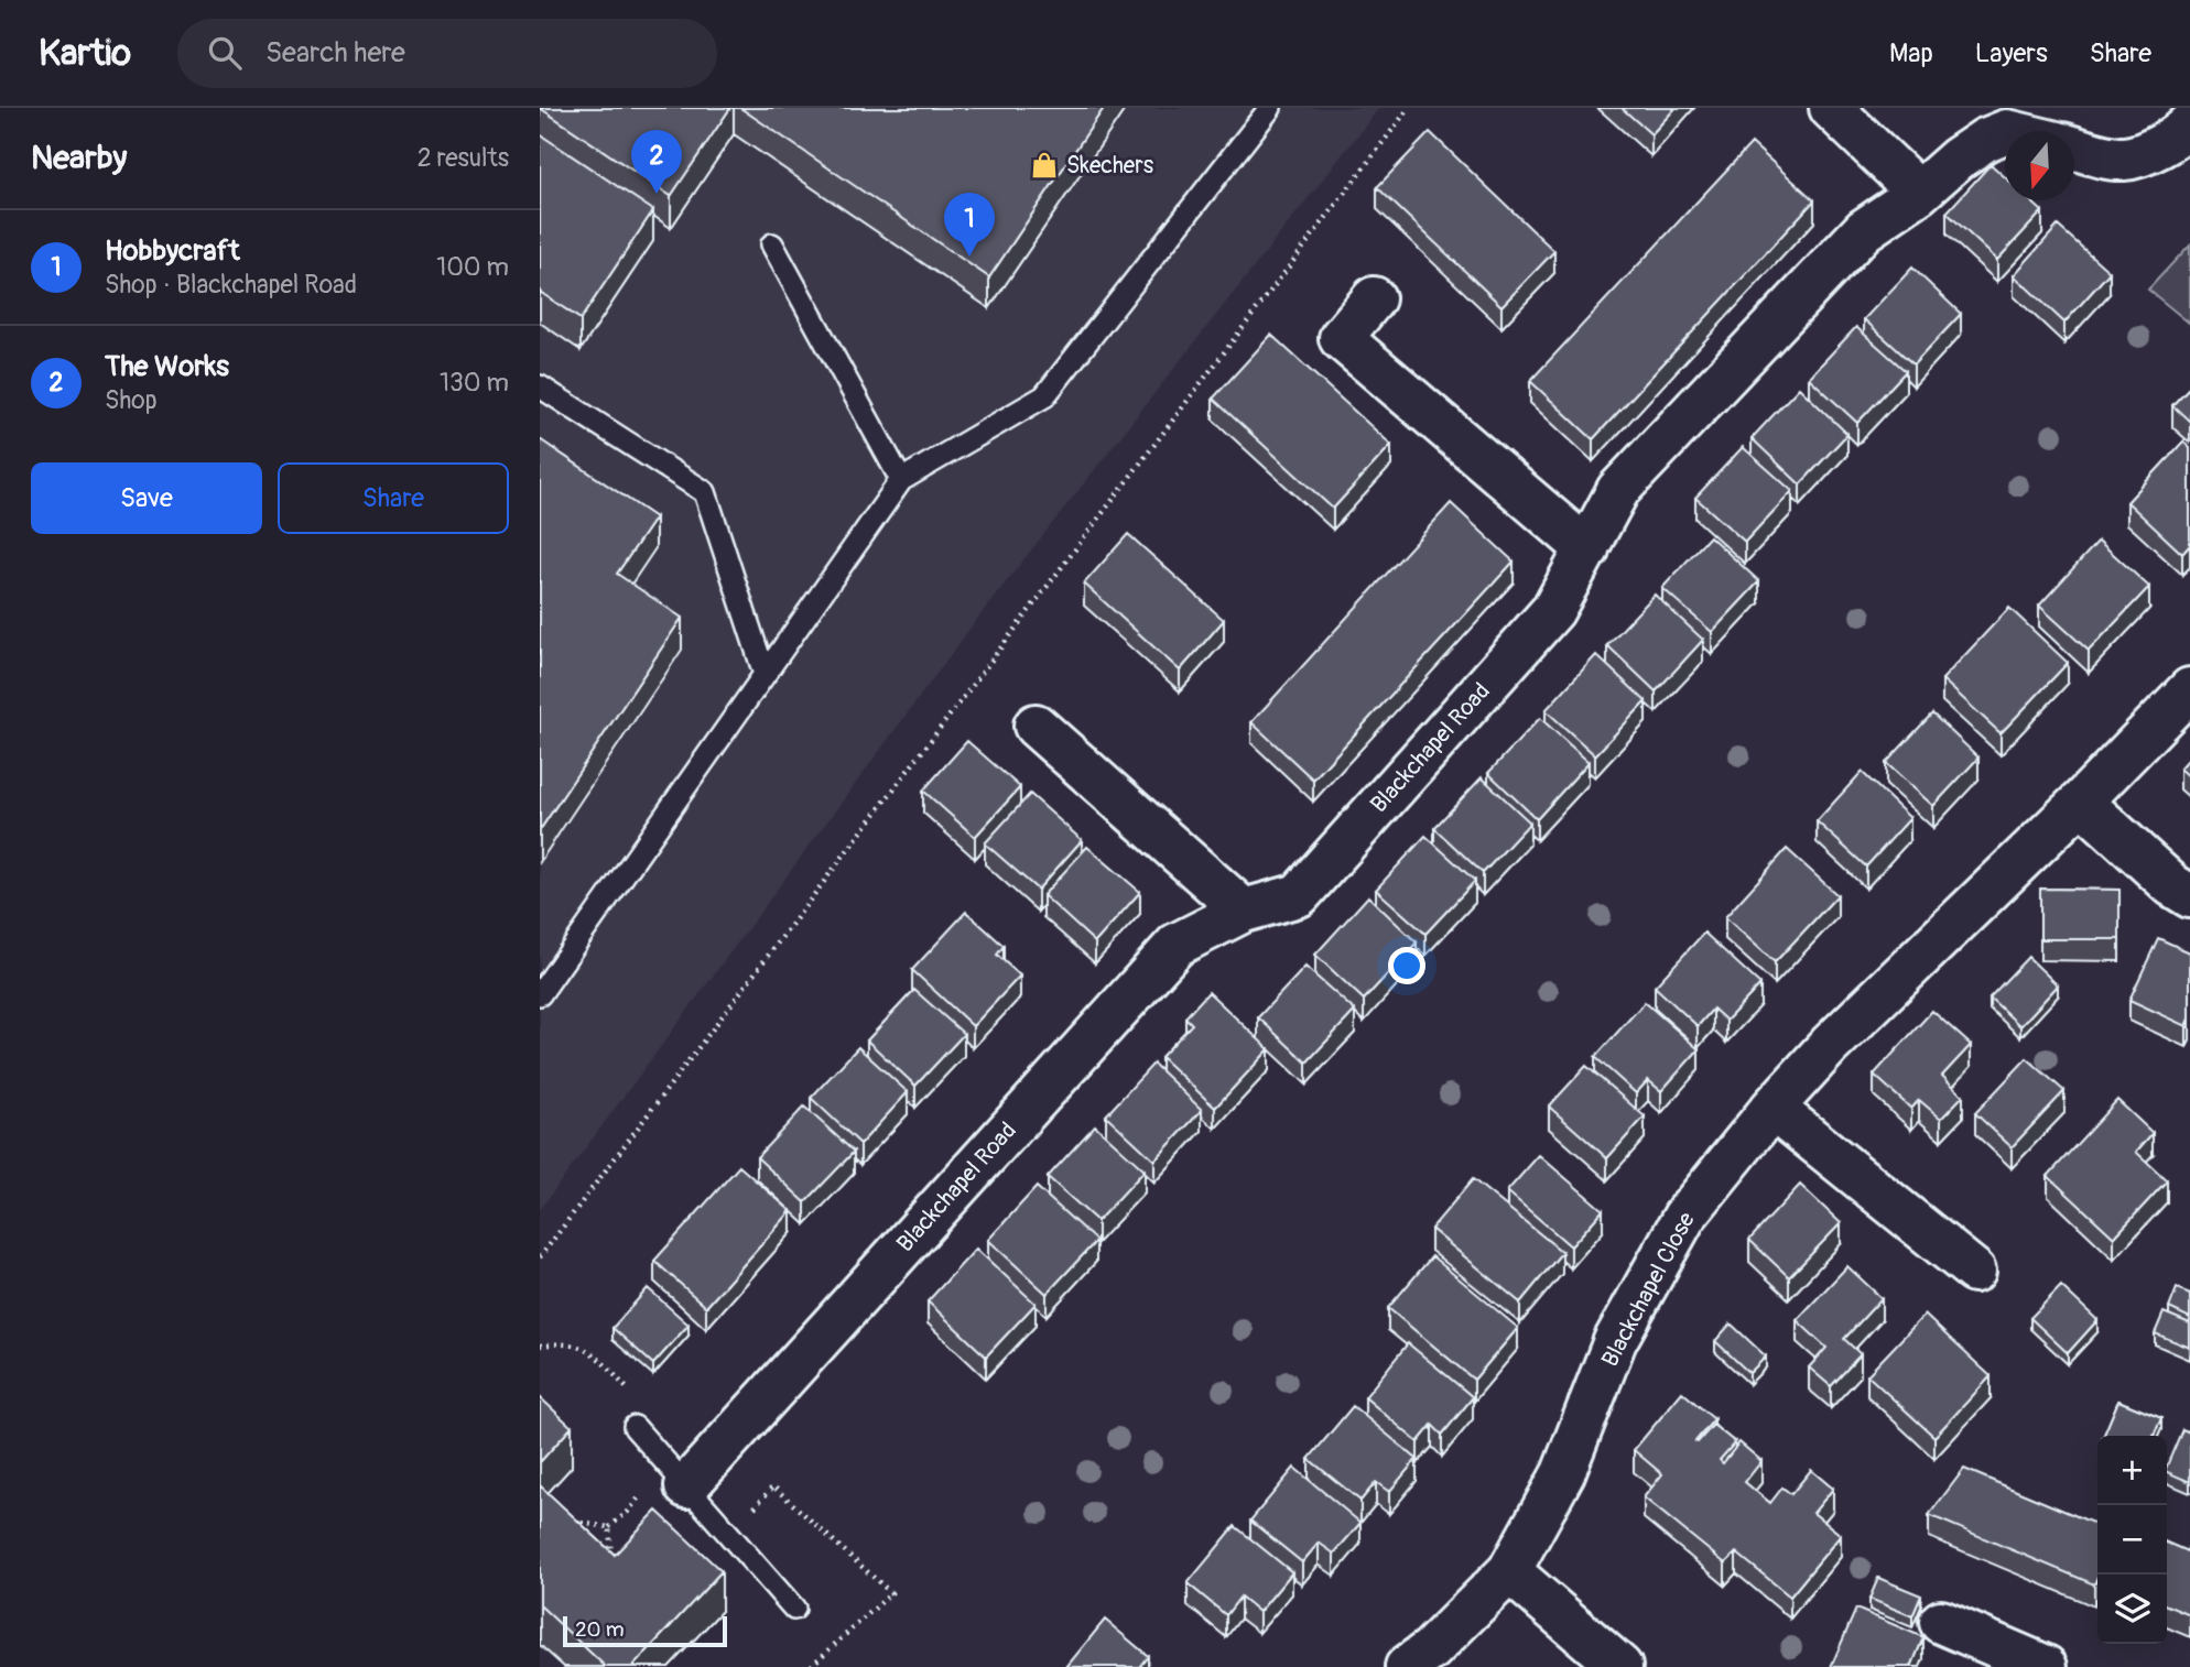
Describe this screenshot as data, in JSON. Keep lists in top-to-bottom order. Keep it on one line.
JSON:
{"streets":{"street":["Blackchapel Road","Blackchapel Close"]},"places":{"shop":["Skechers"]},"scale_bar":"20 m","north":"bottom","page":{"header":"Kartio","search":"Search here","nav":["Map","Layers","Share"],"heading":["Nearby","2 results"],"pins":["2","1"],"list":[{"mark":"1","name":"Hobbycraft","note":"Shop · Blackchapel Road","value":"100 m"},{"mark":"2","name":"The Works","note":"Shop","value":"130 m"}],"buttons":["Save","Share"],"map_buttons":["+","−"],"scale":"20 m"}}
